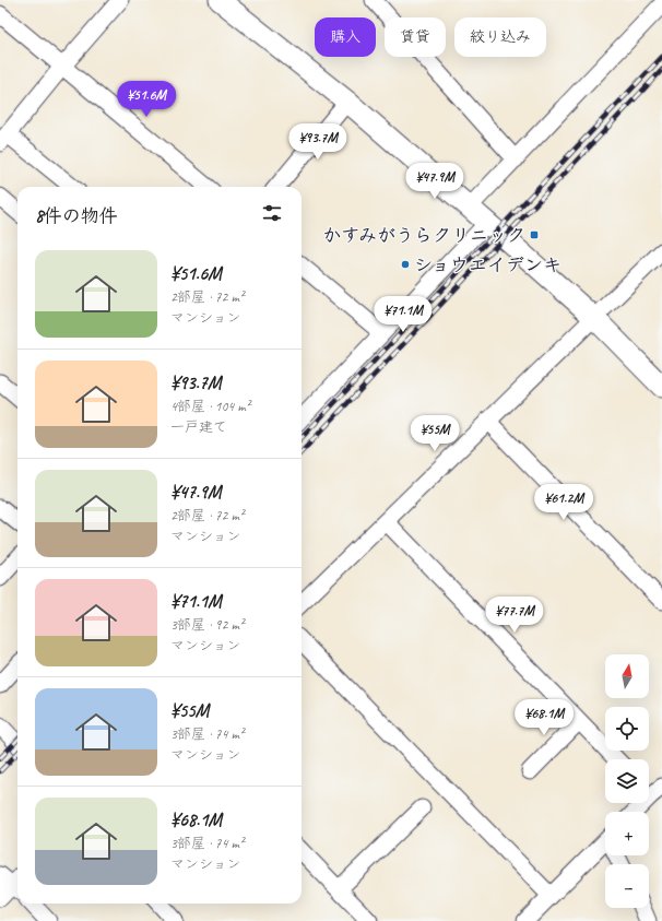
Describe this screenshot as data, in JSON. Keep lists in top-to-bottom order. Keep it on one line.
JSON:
{"places":{"transit":["かすみがうらクリニック"],"other":["ショウエイデンキ"]},"north":"top","page":{"chip":["購入","賃貸","絞り込み"],"price":["¥51.6M","¥93.7M","¥47.9M","¥71.1M","¥55M","¥61.2M","¥77.7M","¥68.1M"],"heading":"8件の物件","list":[{"name":"¥51.6M","note":"2部屋 · 72 m² · マンション"},{"name":"¥93.7M","note":"4部屋 · 104 m² · 一戸建て"},{"name":"¥47.9M","note":"2部屋 · 72 m² · マンション"},{"name":"¥71.1M","note":"3部屋 · 92 m² · マンション"},{"name":"¥55M","note":"3部屋 · 74 m² · マンション"},{"name":"¥68.1M","note":"3部屋 · 74 m² · マンション"}],"map_buttons":["+","−"]}}
